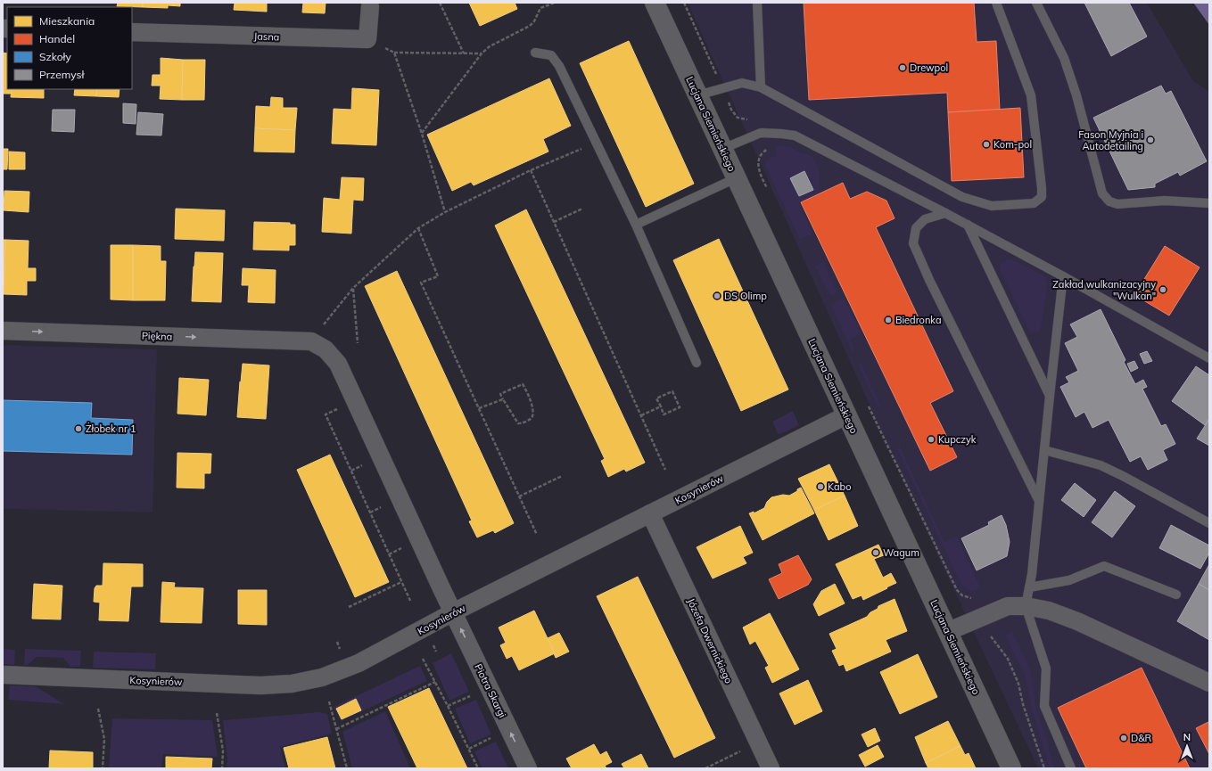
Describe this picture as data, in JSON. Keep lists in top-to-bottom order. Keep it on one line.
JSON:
{"streets":{"street":["Jasna","Lucjana Siemieńskiego","Piękna","Kosynierów","Józefa Dwernickiego","Piotra Skargi"]},"crossings":[["Lucjana Siemieńskiego","Kosynierów"],["Piękna","Piotra Skargi"],["Kosynierów","Józefa Dwernickiego"],["Kosynierów","Piotra Skargi"]],"one_way":["Piękna","Piotra Skargi"],"places":["Drewpol","Fason Myjnia i Autodetailing","Kom-pol","Zakład wulkanizacyjny \"Wulkan\"","DS Olimp","Biedronka","Żłobek nr 1","Kupczyk","Kabo","Wagum","D&R"],"legend":["Mieszkania","Handel","Szkoły","Przemysł"],"north":"top"}
